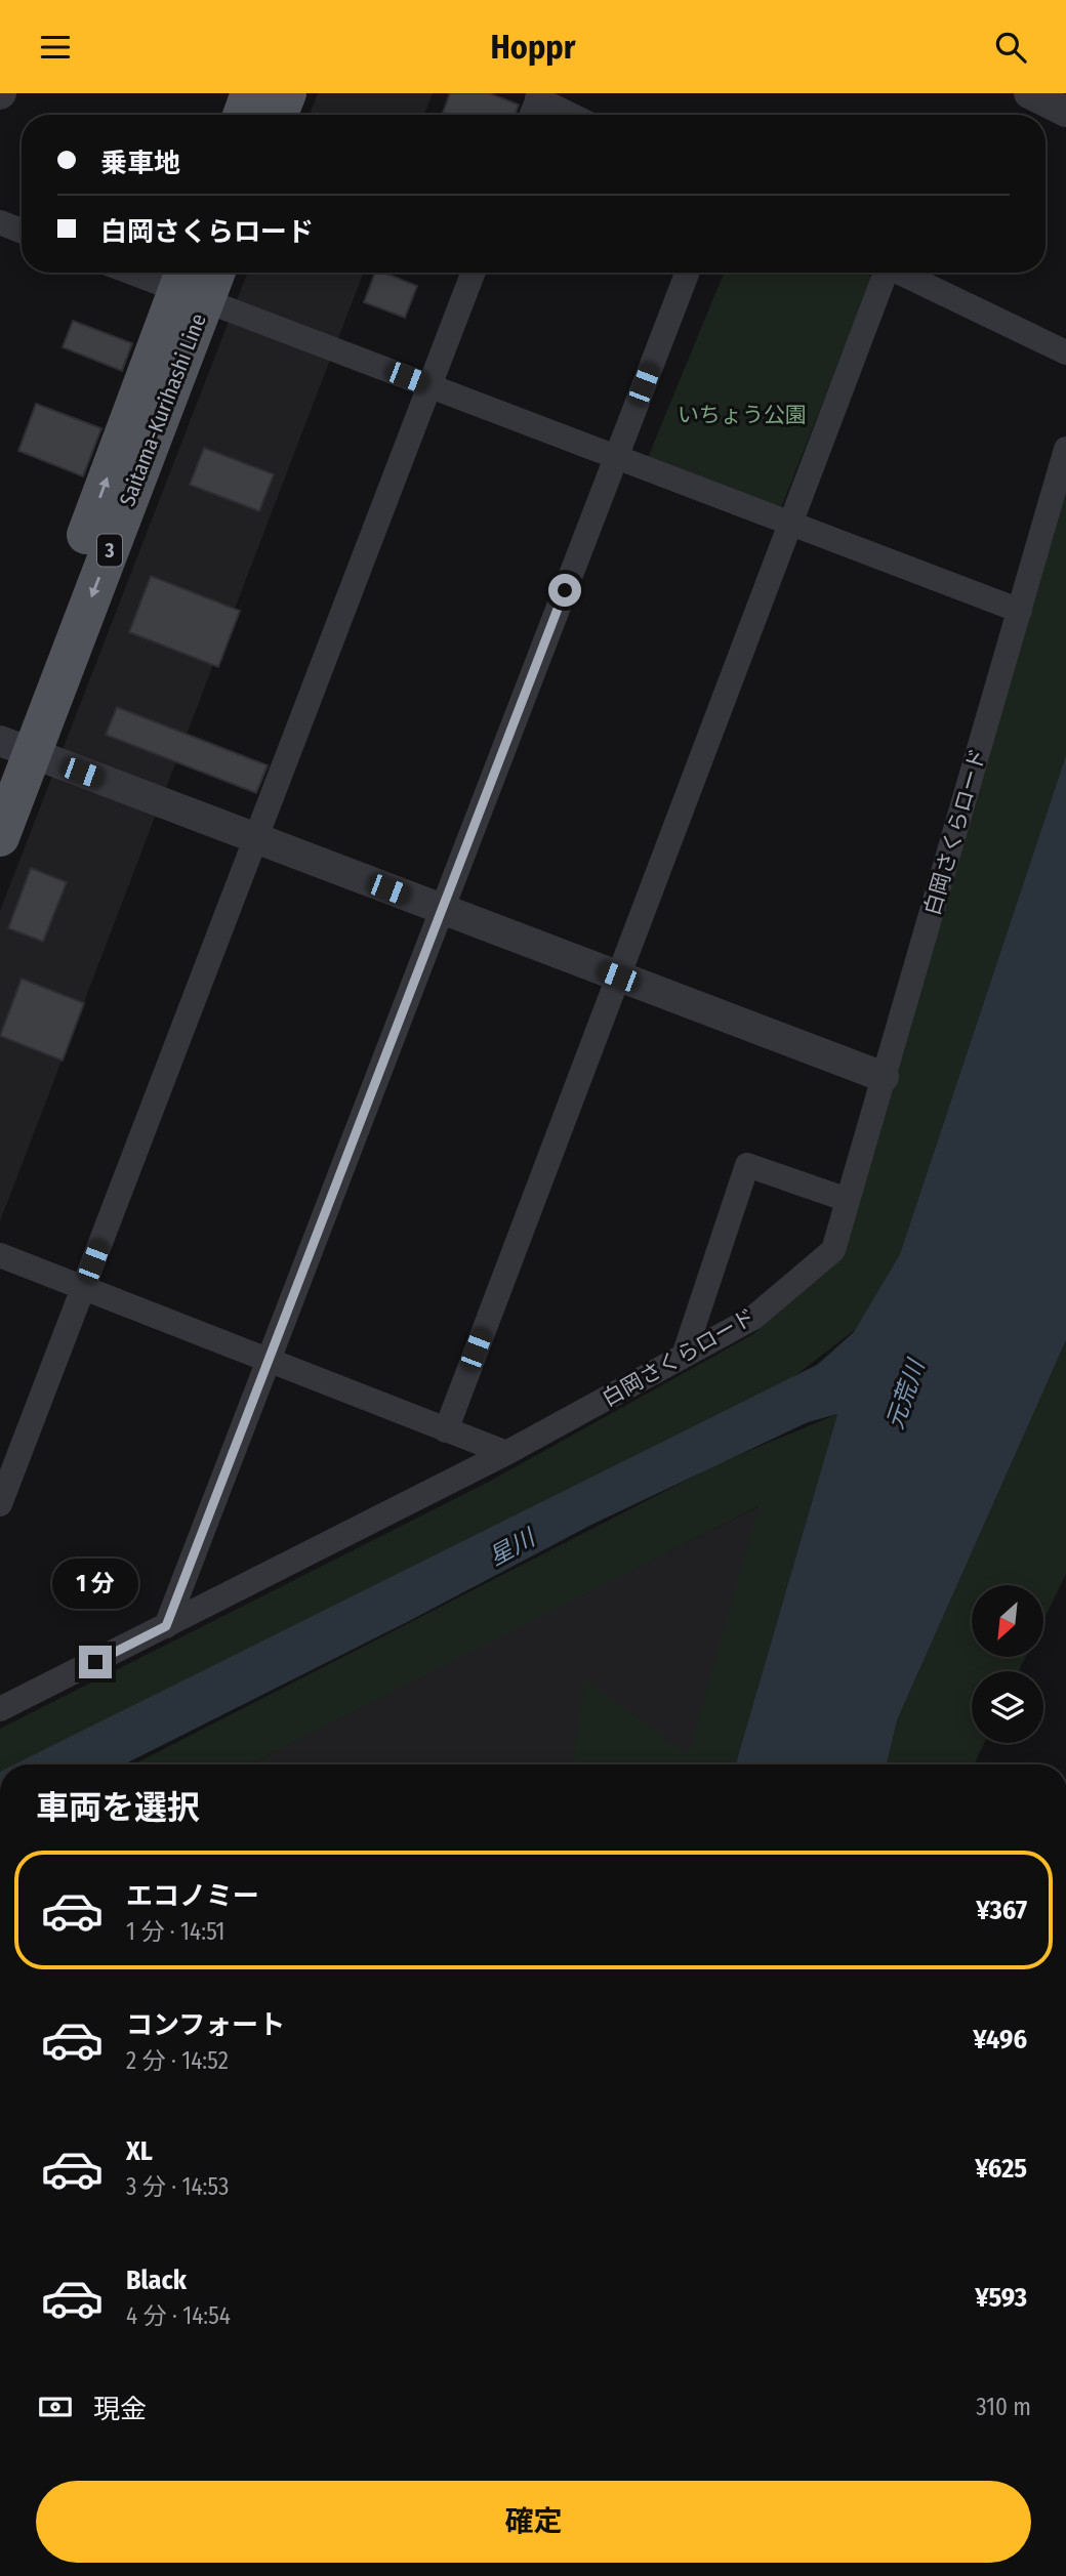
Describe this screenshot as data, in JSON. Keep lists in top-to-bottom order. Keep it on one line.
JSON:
{"streets":{"main road":["Saitama-Kurihashi Line","3"],"street":["白岡さくらロード"]},"water":["元荒川","星川"],"parks":["いちょう公園"],"north":"bottom left","page":{"header":"Hoppr","banner":["乗車地","白岡さくらロード"],"bubble":"1 分","heading":"車両を選択","list":[{"name":"エコノミー","note":"1 分 · 14:51","value":"¥367"},{"name":"コンフォート","note":"2 分 · 14:52","value":"¥496"},{"name":"XL","note":"3 分 · 14:53","value":"¥625"},{"name":"Black","note":"4 分 · 14:54","value":"¥593"}],"pay":["現金","310 m"],"buttons":"確定"}}
